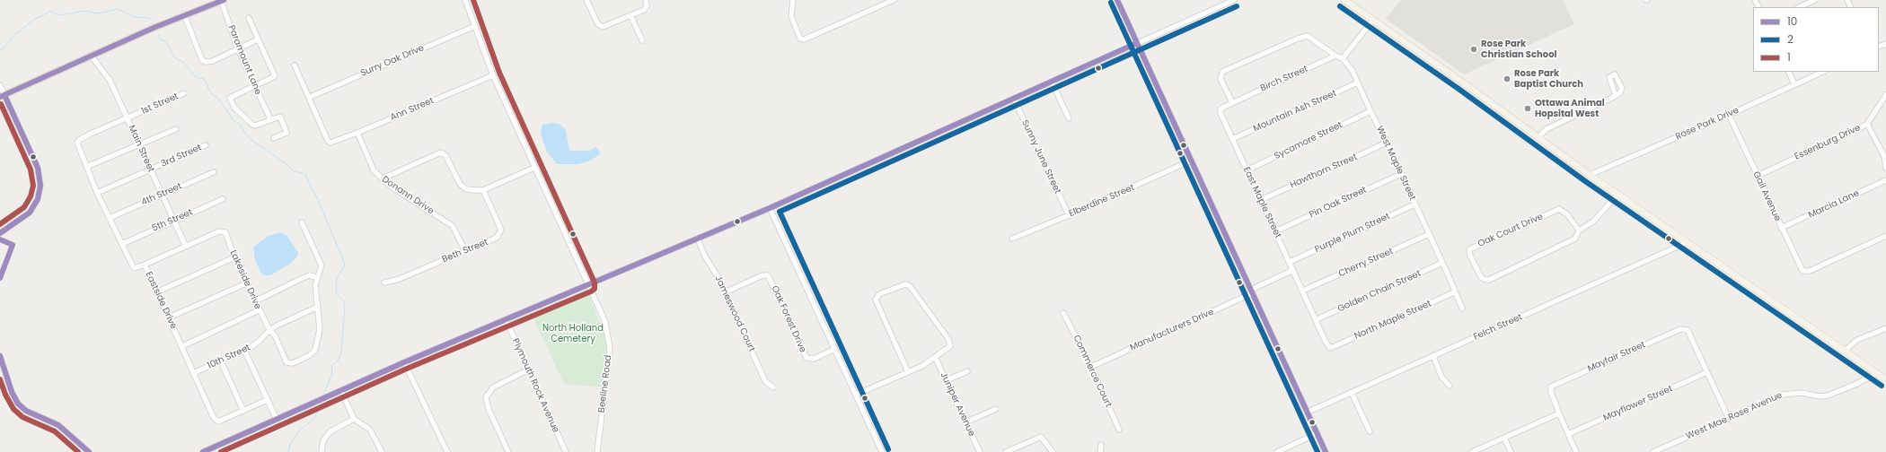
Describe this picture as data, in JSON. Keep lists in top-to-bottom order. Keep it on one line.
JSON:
{"streets":{"street":["Paramount Lane","Surry Oak Drive","Birch Street","1st Street","Ann Street","Mountain Ash Street","Rose Park Drive","Sycamore Street","Essenburg Drive","Main Street","3rd Street","Sunny June Street","West Maple Street","Hawthorn Street","4th Street","Donann Drive","Gail Avenue","Elberdine Street","East Maple Street","Pin Oak Street","Marcia Lane","5th Street","Oak Court Drive","Purple Plum Street","Beth Street","Cherry Street","Lakeside Drive","Golden Chain Street","Eastside Drive","Jameswood Court","Oak Forest Drive","North Maple Street","Felch Street","Manufacturers Drive","10th Street","Mayfair Street","Commerce Court","Beeline Road","Plymouth Rock Avenue","Mayflower Street","Juniper Avenue","West Mae Rose Avenue"]},"crossings":[["Surry Oak Drive","Ann Street"],["Surry Oak Drive","Beeline Road"],["Birch Street","East Maple Street"],["1st Street","Main Street"],["1st Street","Eastside Drive"],["Ann Street","Donann Drive"],["Ann Street","Beeline Road"],["Mountain Ash Street","West Maple Street"],["Mountain Ash Street","East Maple Street"],["Rose Park Drive","Gail Avenue"],["Sycamore Street","West Maple Street"],["Sycamore Street","East Maple Street"],["Essenburg Drive","Gail Avenue"],["Main Street","3rd Street"],["Main Street","4th Street"],["Main Street","5th Street"],["Main Street","Lakeside Drive"],["3rd Street","Eastside Drive"],["Sunny June Street","Elberdine Street"],["West Maple Street","Hawthorn Street"],["West Maple Street","Pin Oak Street"],["West Maple Street","Purple Plum Street"],["West Maple Street","Cherry Street"],["West Maple Street","Golden Chain Street"],["West Maple Street","North Maple Street"],["Hawthorn Street","East Maple Street"],["4th Street","Eastside Drive"],["Donann Drive","Beth Street"],["Gail Avenue","Marcia Lane"],["East Maple Street","Pin Oak Street"],["East Maple Street","Purple Plum Street"],["East Maple Street","Cherry Street"],["East Maple Street","Golden Chain Street"],["East Maple Street","North Maple Street"],["East Maple Street","Manufacturers Drive"],["5th Street","Eastside Drive"],["Lakeside Drive","10th Street"],["Eastside Drive","10th Street"],["Jameswood Court","Oak Forest Drive"],["Manufacturers Drive","Commerce Court"],["Mayfair Street","Mayflower Street"]],"parks":["North Holland Cemetery"],"places":["Rose Park Christian School","Rose Park Baptist Church","Ottawa Animal Hopsital West"],"lines":["transit line 10","transit line 1","transit line 2"],"legend":["10","2","1"]}
